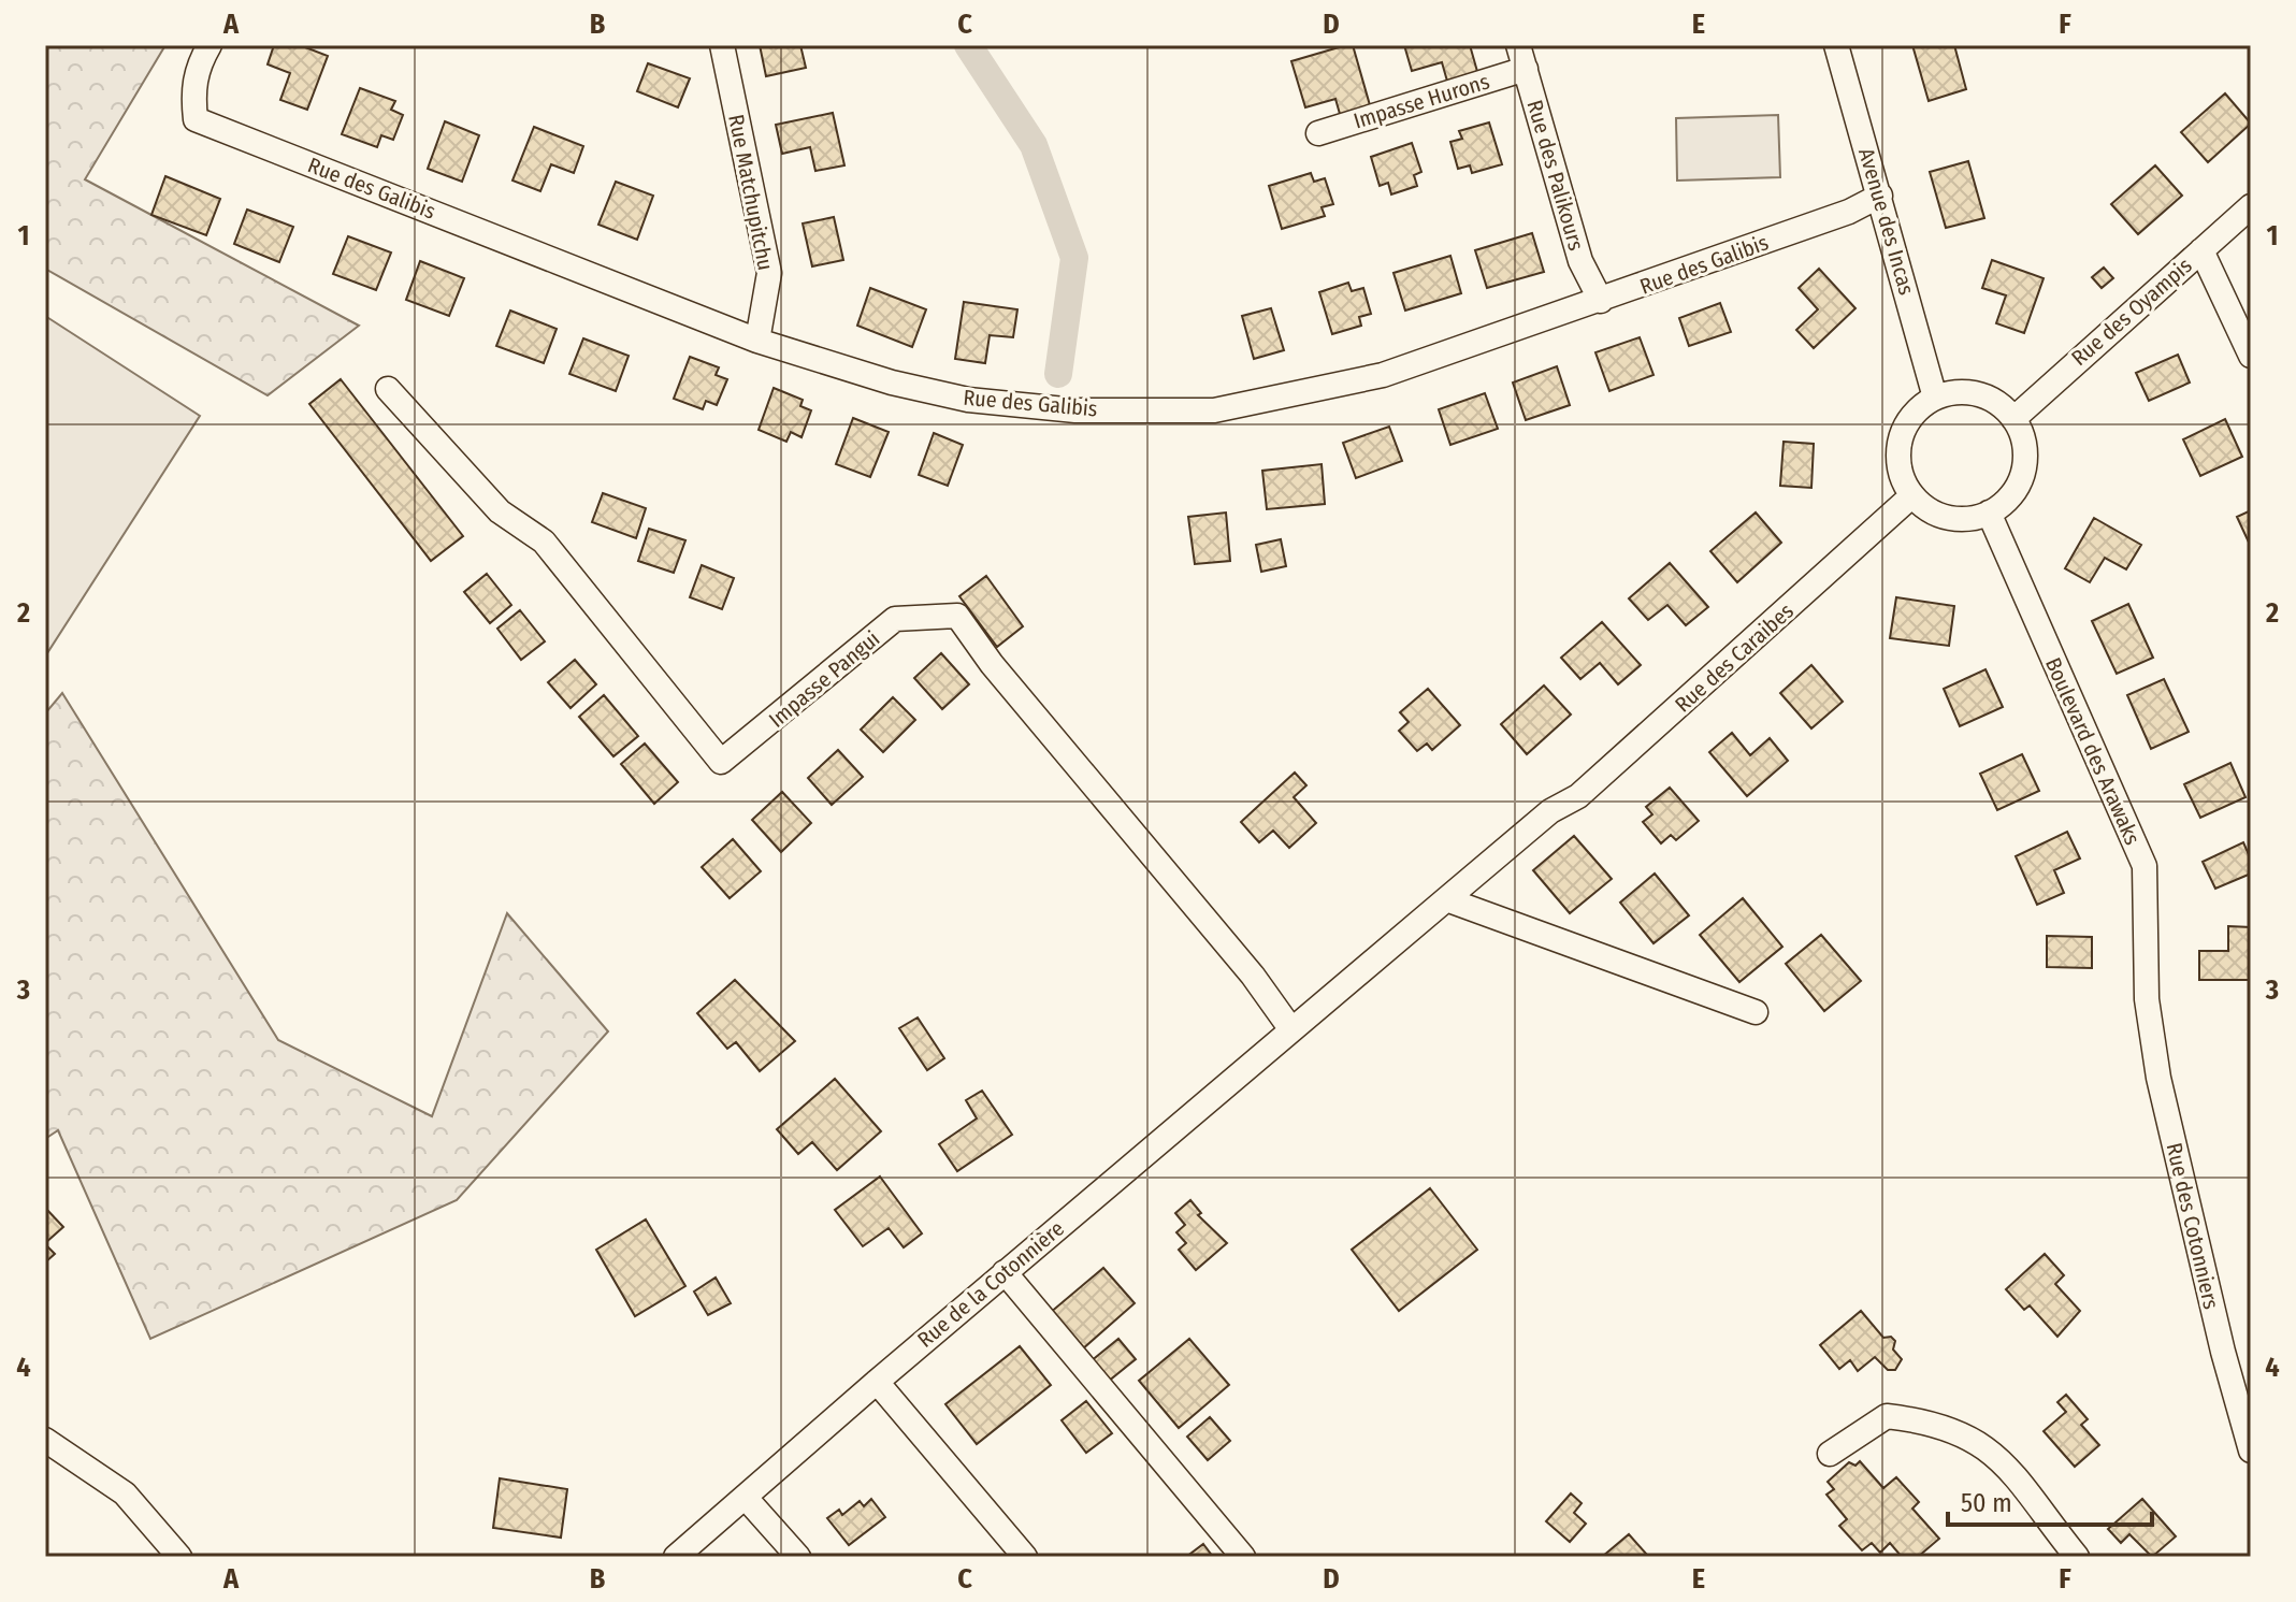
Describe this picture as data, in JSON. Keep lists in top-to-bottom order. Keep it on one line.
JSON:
{"streets":{"street":["Impasse Hurons","Rue des Palikours","Rue des Galibis","Rue Matchupitchu","Avenue des Incas","Rue des Oyampis","Rue des Caraibes","Impasse Pangui","Boulevard des Arawaks","Rue des Cotonniers","Rue de la Cotonnière"]},"crossings":[["Impasse Hurons","Rue des Palikours"],["Rue des Palikours","Rue des Galibis"],["Rue des Galibis","Rue Matchupitchu"],["Rue des Galibis","Avenue des Incas"],["Avenue des Incas","Rue des Oyampis"],["Avenue des Incas","Rue des Caraibes"],["Avenue des Incas","Boulevard des Arawaks"],["Rue des Oyampis","Rue des Caraibes"],["Rue des Oyampis","Boulevard des Arawaks"],["Rue des Caraibes","Boulevard des Arawaks"],["Rue des Caraibes","Rue de la Cotonnière"],["Impasse Pangui","Rue de la Cotonnière"],["Boulevard des Arawaks","Rue des Cotonniers"]],"scale_bar":"50 m","grid":{"columns":["A","B","C","D","E","F"],"rows":["1","2","3","4"]}}
